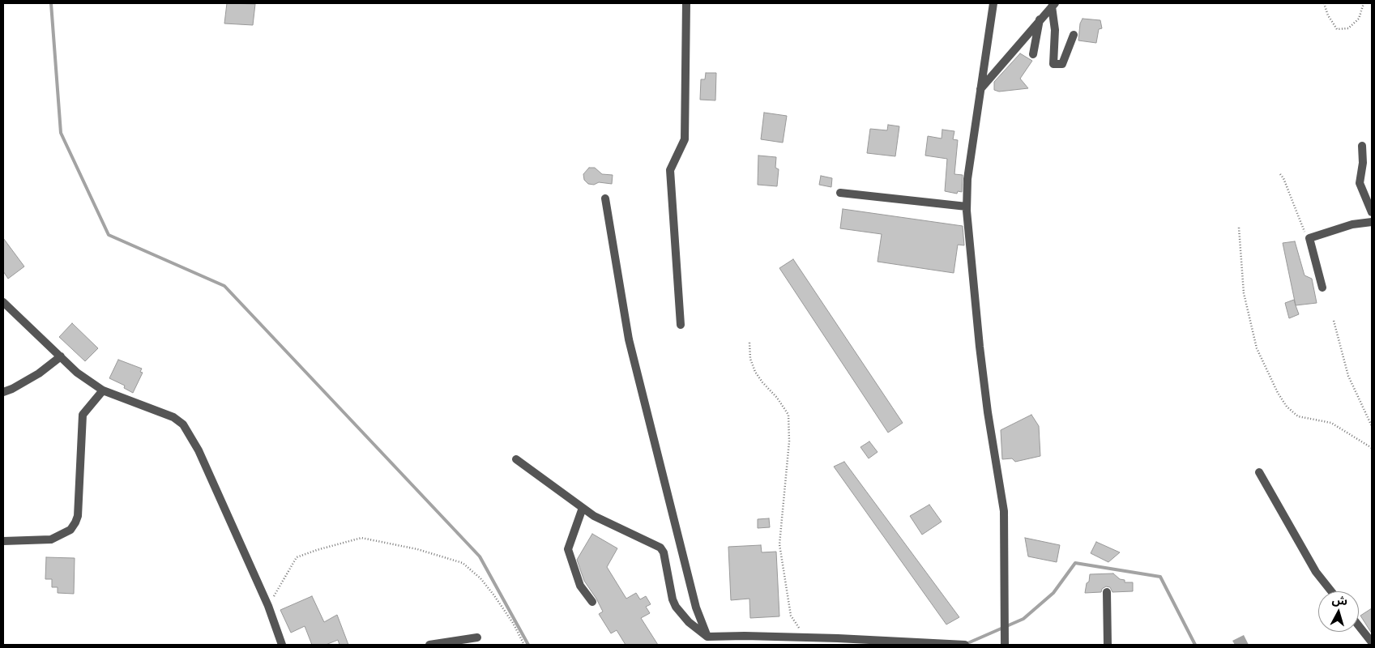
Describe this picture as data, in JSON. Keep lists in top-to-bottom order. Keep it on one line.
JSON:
{"north":"top"}
